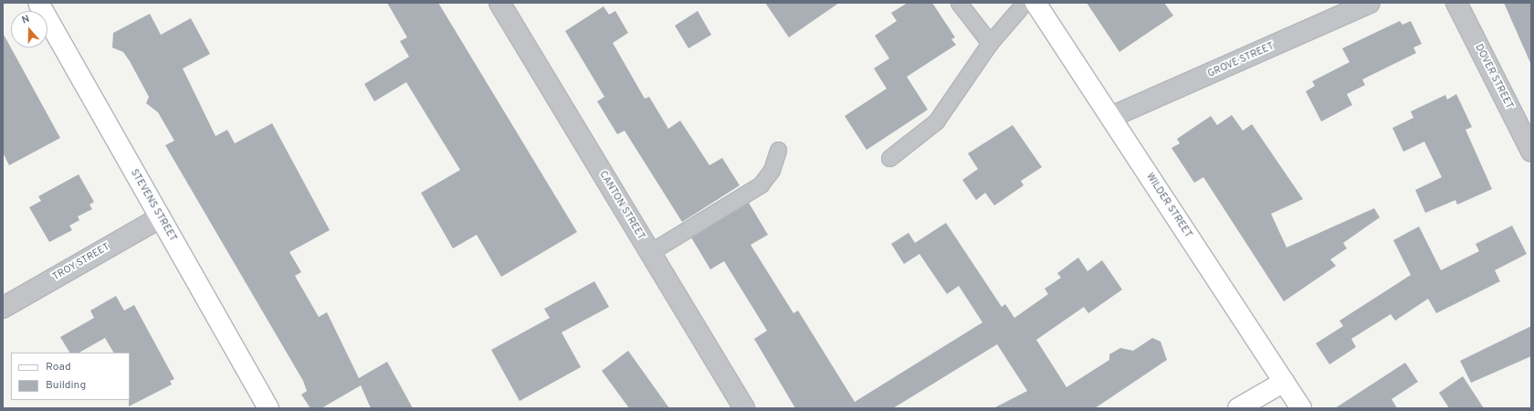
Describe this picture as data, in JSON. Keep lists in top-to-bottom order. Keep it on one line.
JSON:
{"streets":{"street":["GROVE STREET","DOVER STREET","STEVENS STREET","CANTON STREET","WILDER STREET","TROY STREET"]},"crossings":[["GROVE STREET","WILDER STREET"],["STEVENS STREET","TROY STREET"]],"legend":["Road","Building"],"north":"top"}
